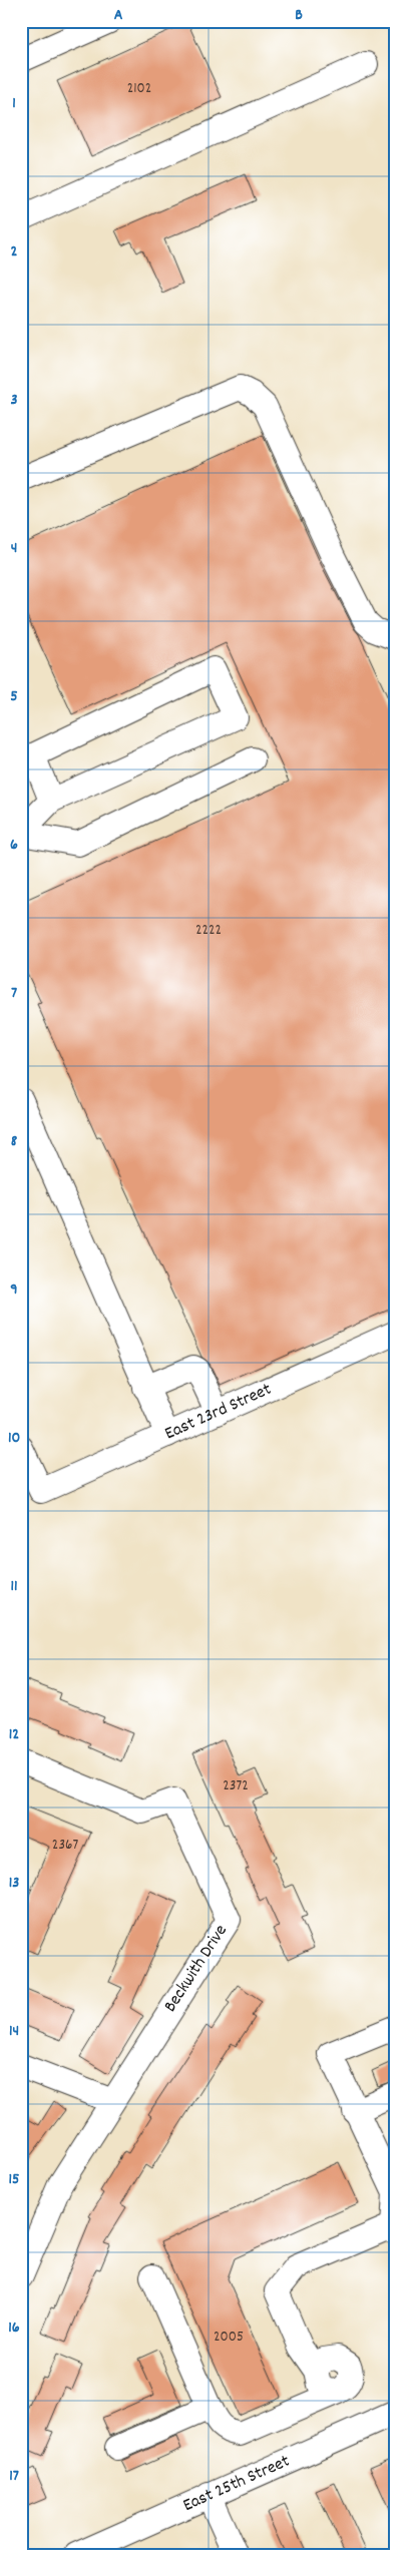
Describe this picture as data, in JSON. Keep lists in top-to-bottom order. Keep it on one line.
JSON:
{"streets":{"street":["East 23rd Street","Beckwith Drive","East 25th Street"]},"house_numbers":["2102","2222","2372","2367","2005"],"grid":{"columns":["A","B"],"rows":["1","2","3","4","5","6","7","8","9","10","11","12","13","14","15","16","17"]}}
